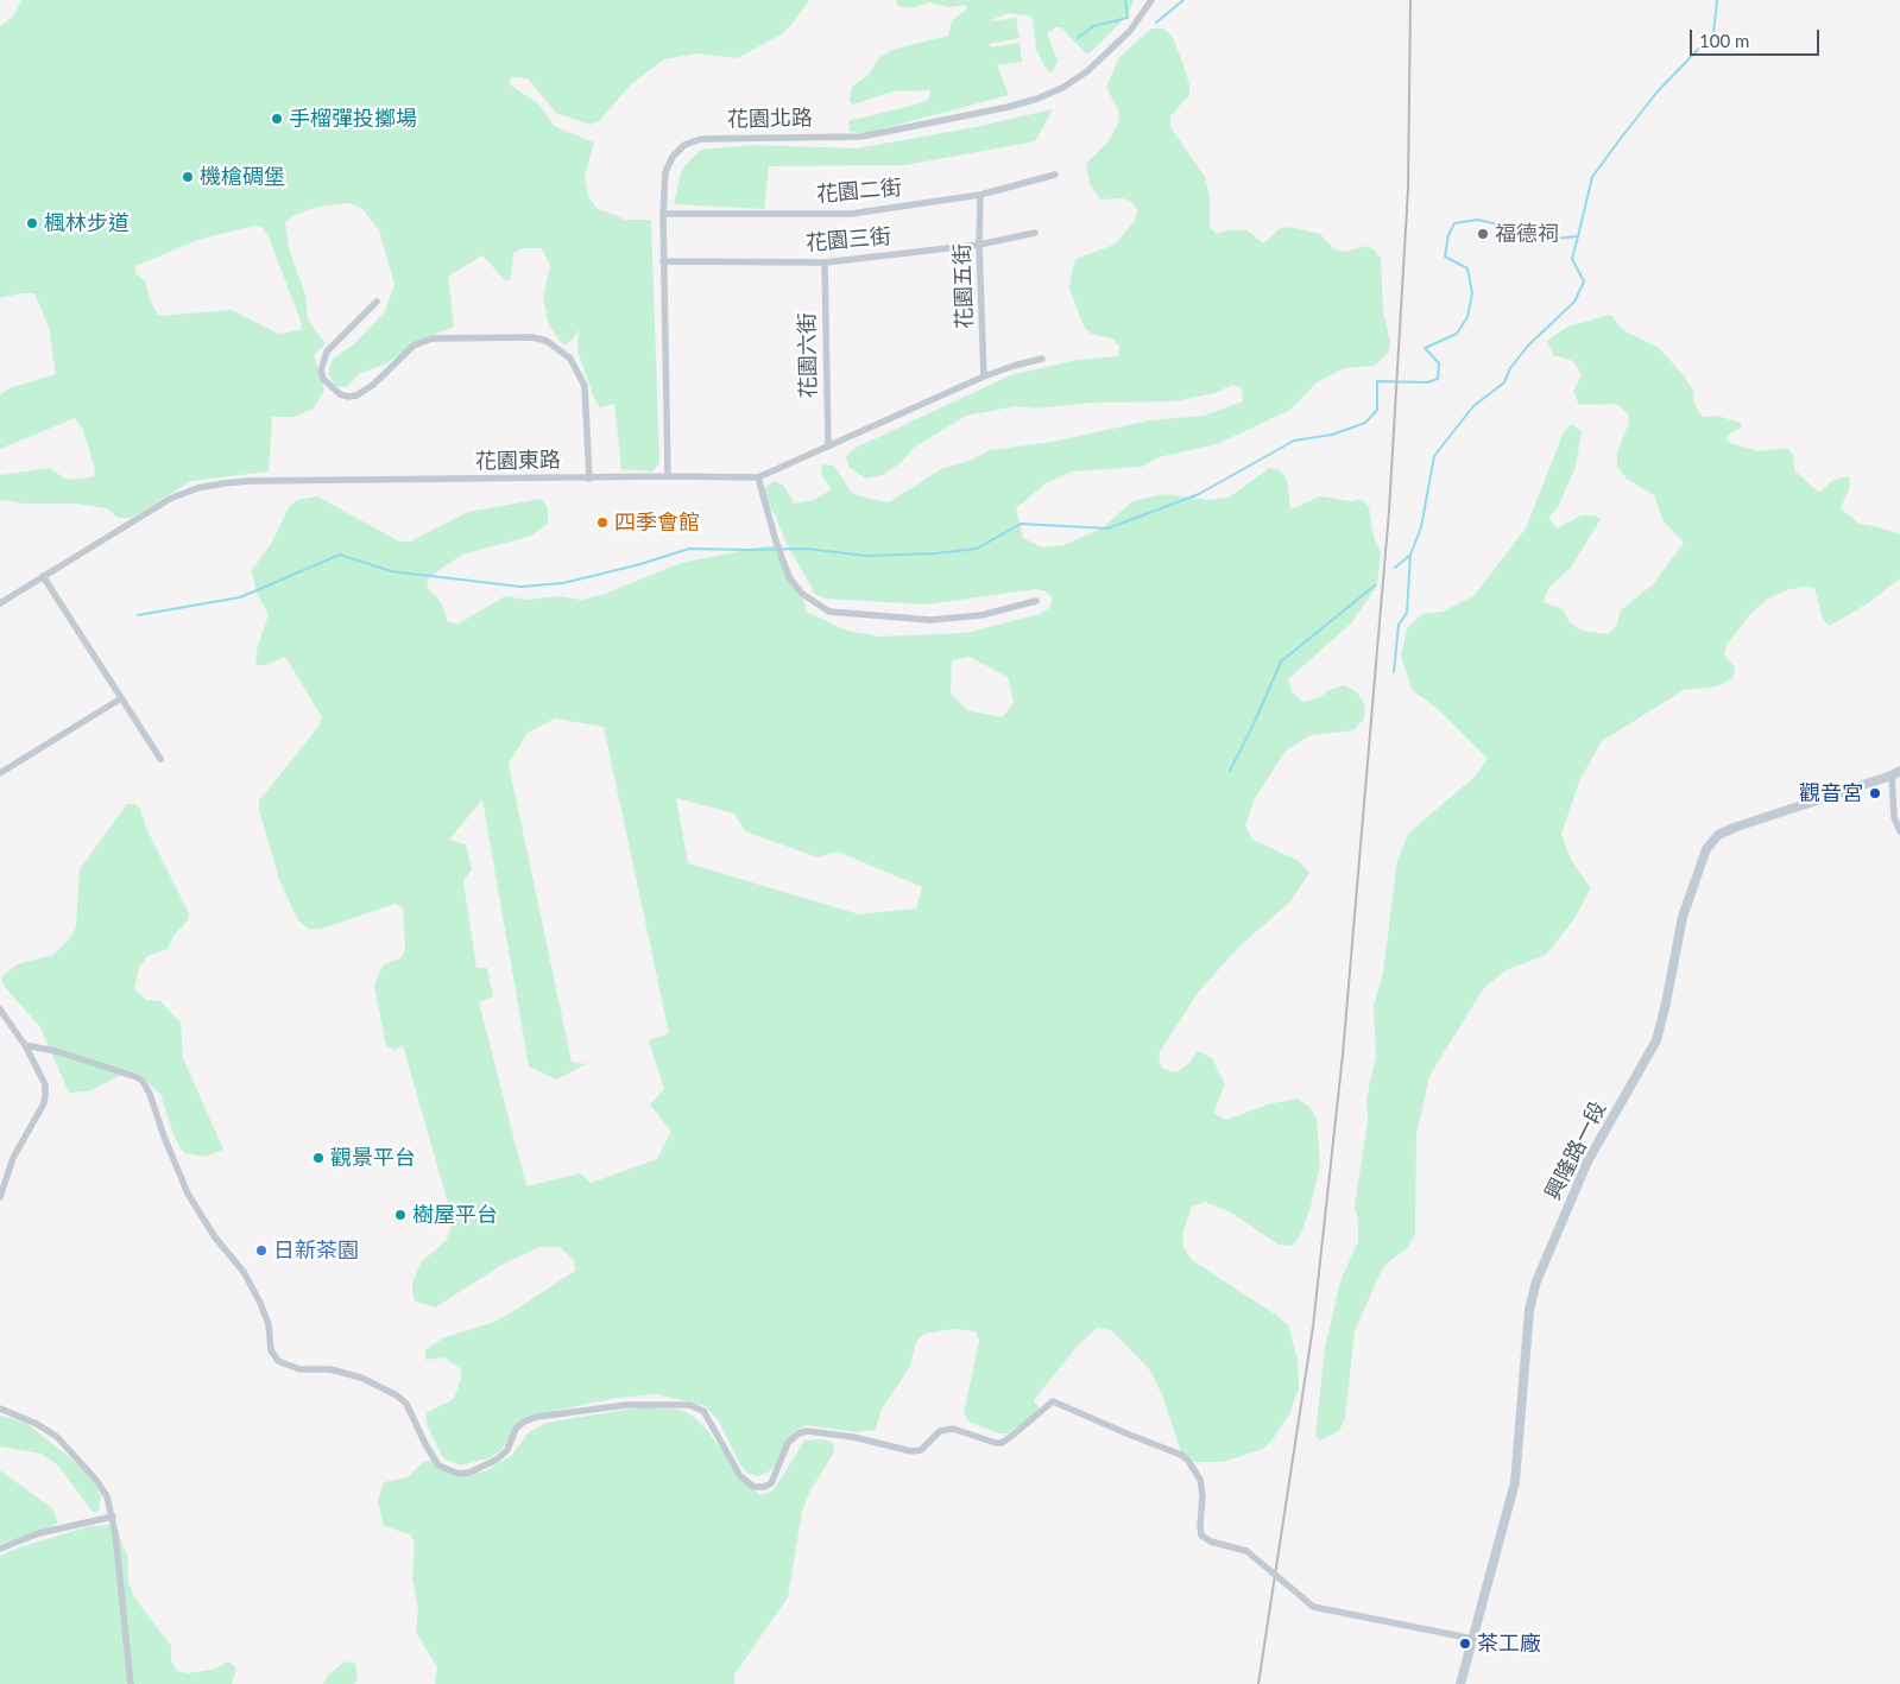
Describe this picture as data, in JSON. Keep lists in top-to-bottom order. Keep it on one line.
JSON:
{"streets":{"street":["花園北路","花園二街","花園三街","花園五街","花園六街","花園東路","興隆路一段"]},"crossings":[["花園北路","花園二街"],["花園北路","花園三街"],["花園北路","花園東路"],["花園二街","花園五街"],["花園三街","花園五街"],["花園三街","花園六街"],["花園五街","花園東路"],["花園六街","花園東路"]],"places":["手榴彈投擲場","機槍碉堡","楓林步道","福德祠","四季會館","觀音宮","觀景平台","樹屋平台","日新茶園","茶工廠"],"scale_bar":"100 m"}
